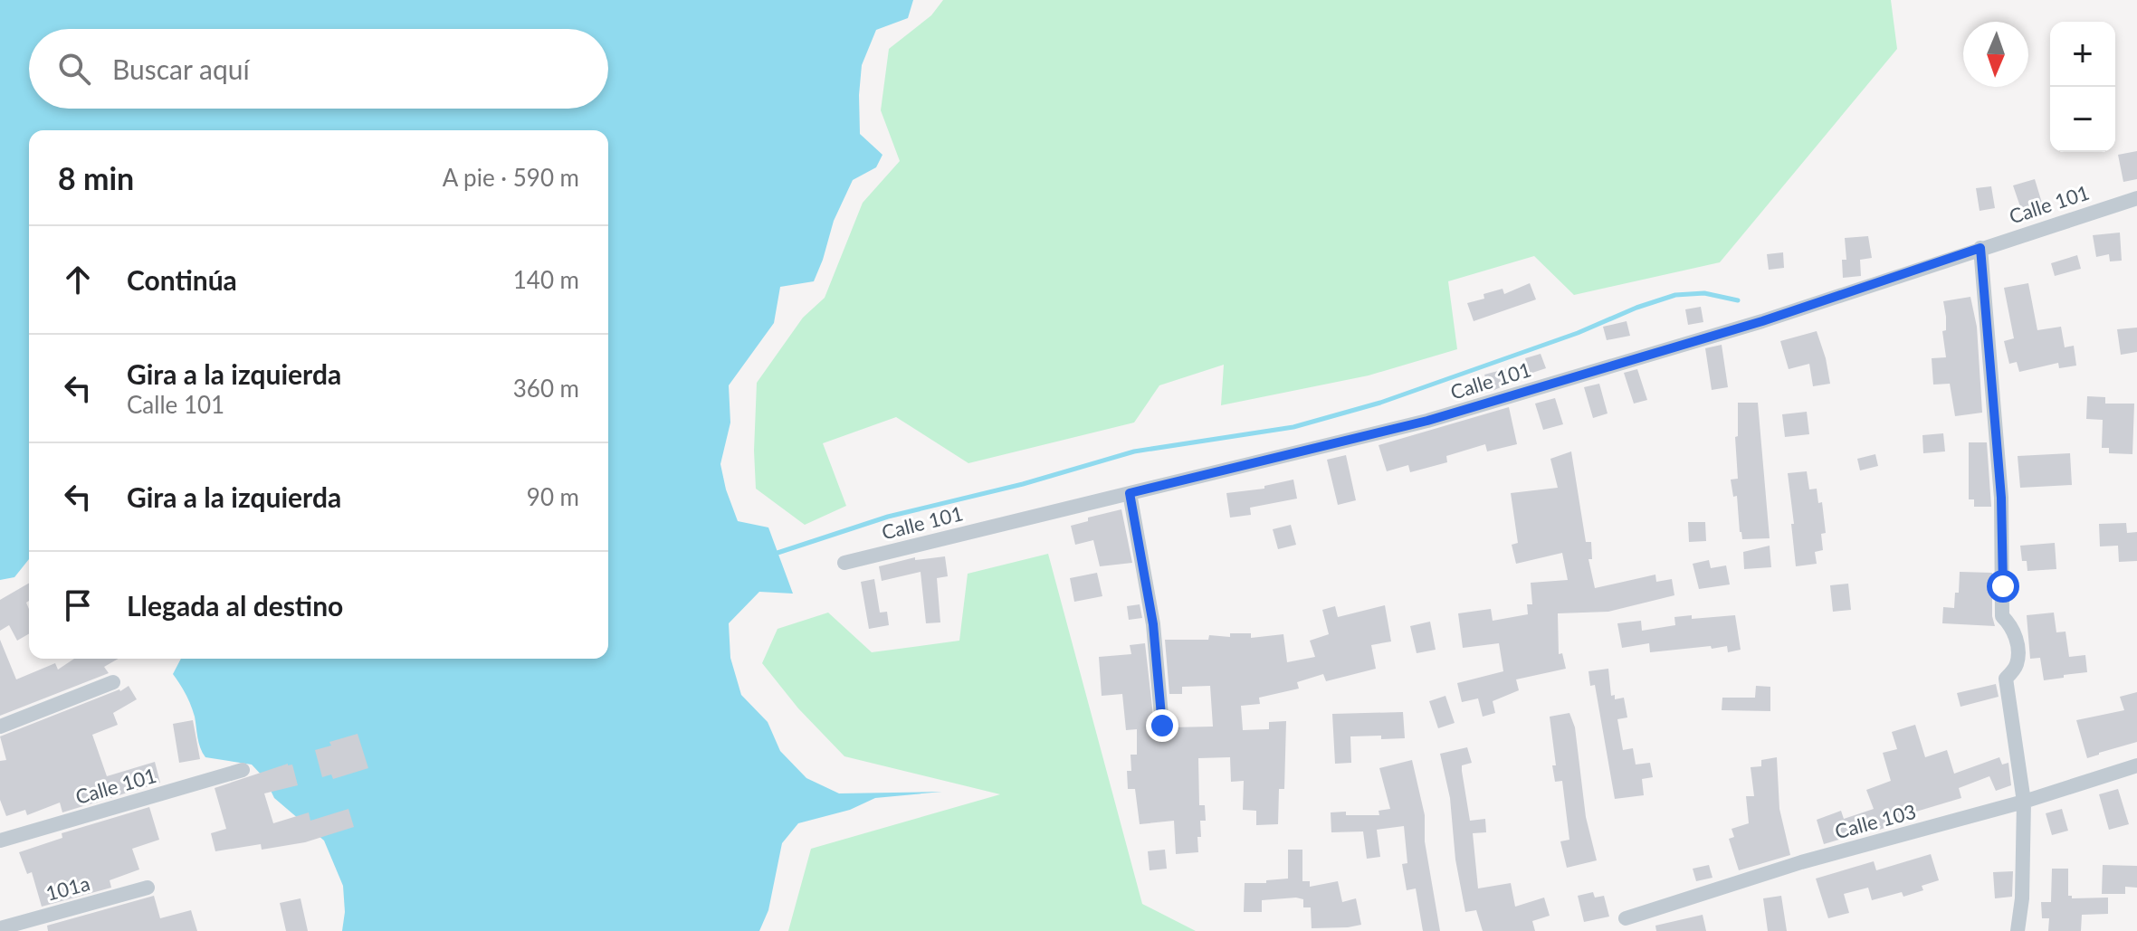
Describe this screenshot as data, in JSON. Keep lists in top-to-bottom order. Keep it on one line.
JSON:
{"streets":{"street":["Calle 101","Calle 103","101a"]},"north":"bottom","page":{"map_buttons":["+","−"],"search":"Buscar aquí","heading":["8 min","A pie · 590 m"],"list":[["Continúa","140 m"],["Gira a la izquierda","Calle 101","360 m"],["Gira a la izquierda","90 m"],"Llegada al destino"]}}
